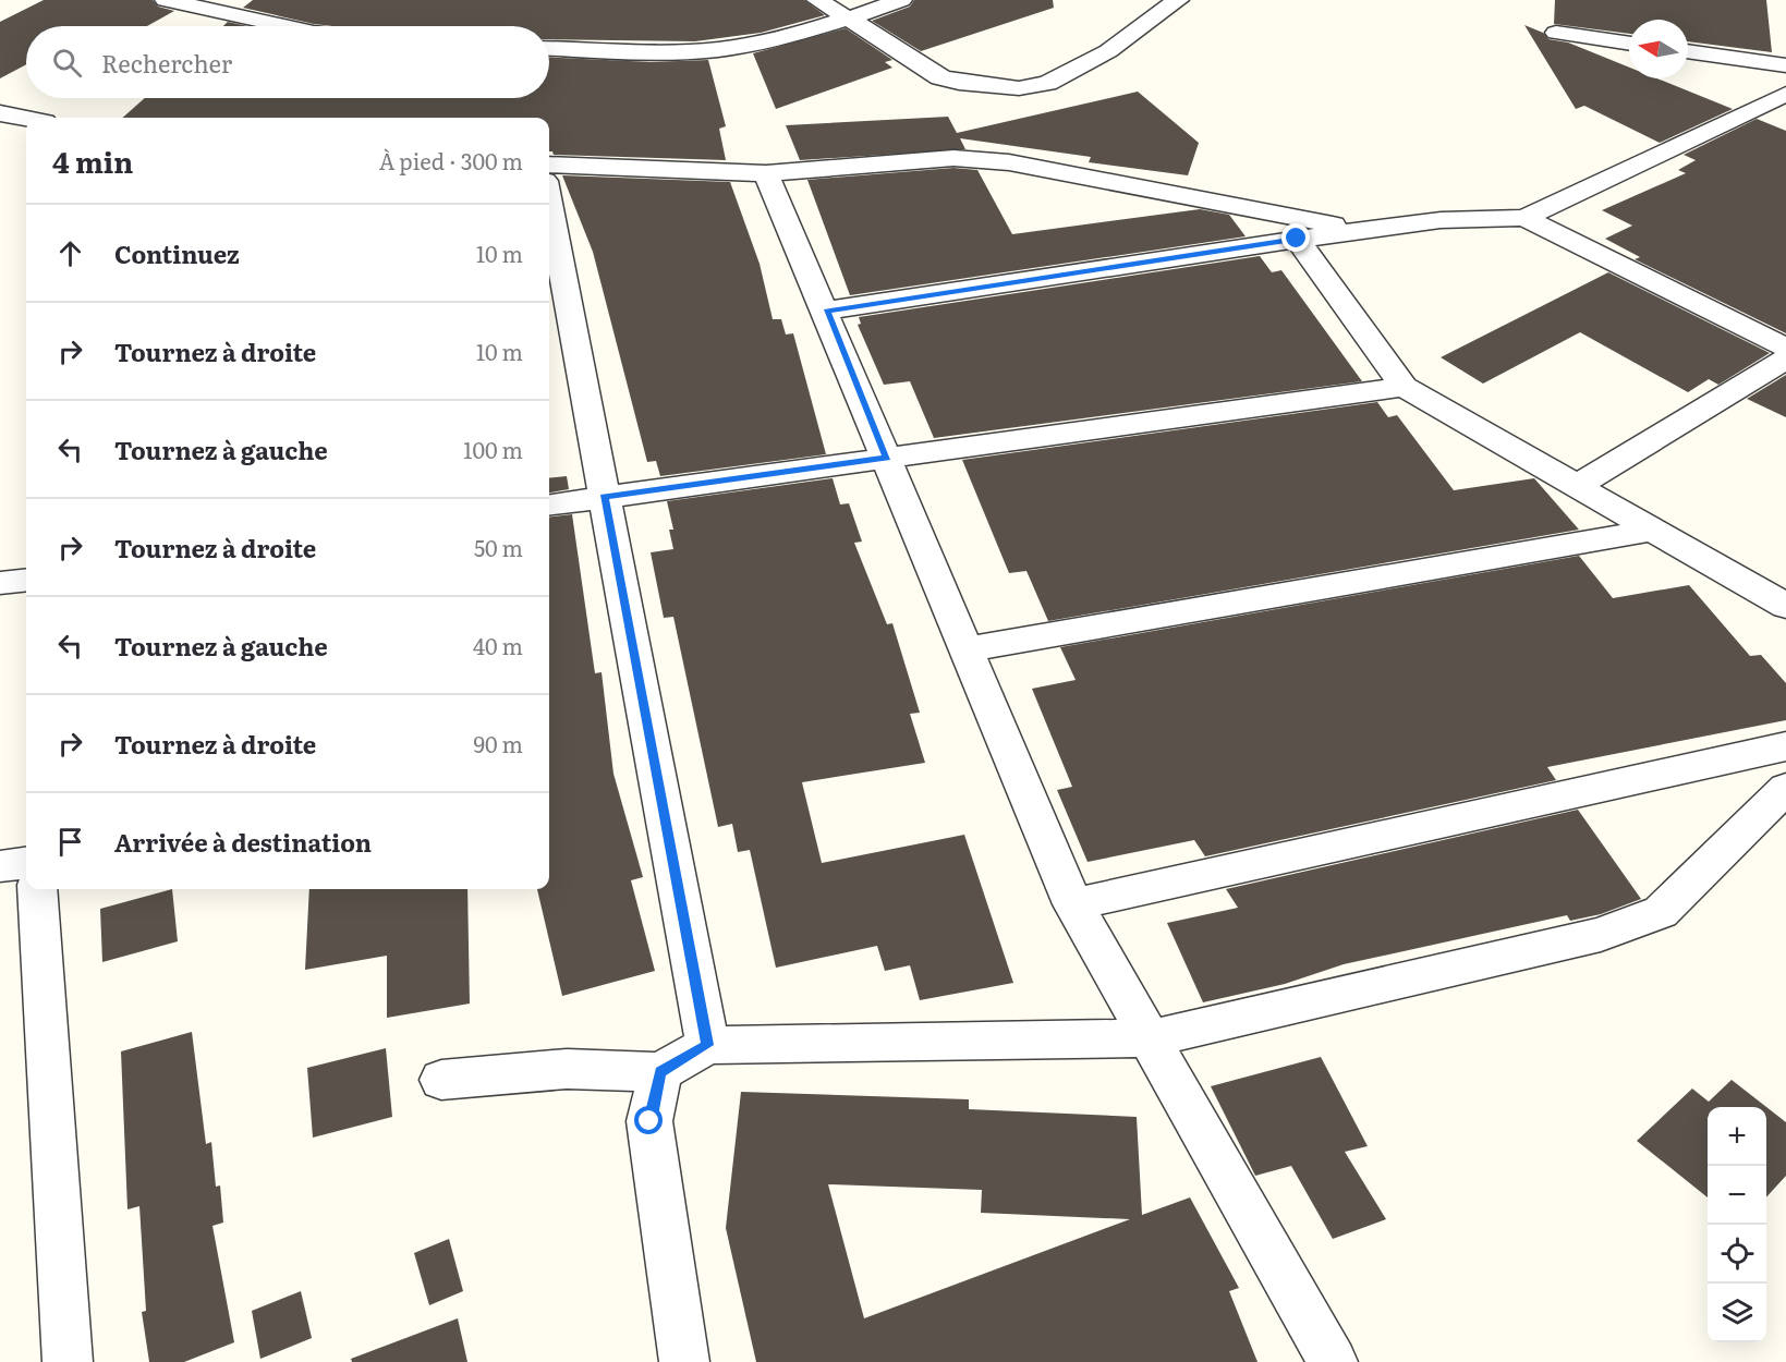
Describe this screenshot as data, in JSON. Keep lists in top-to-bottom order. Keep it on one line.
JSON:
{"north":"left","page":{"search":"Rechercher","heading":["4 min","À pied · 300 m"],"list":[["Continuez","10 m"],["Tournez à droite","10 m"],["Tournez à gauche","100 m"],["Tournez à droite","50 m"],["Tournez à gauche","40 m"],["Tournez à droite","90 m"],"Arrivée à destination"],"map_buttons":["+","−"]}}
